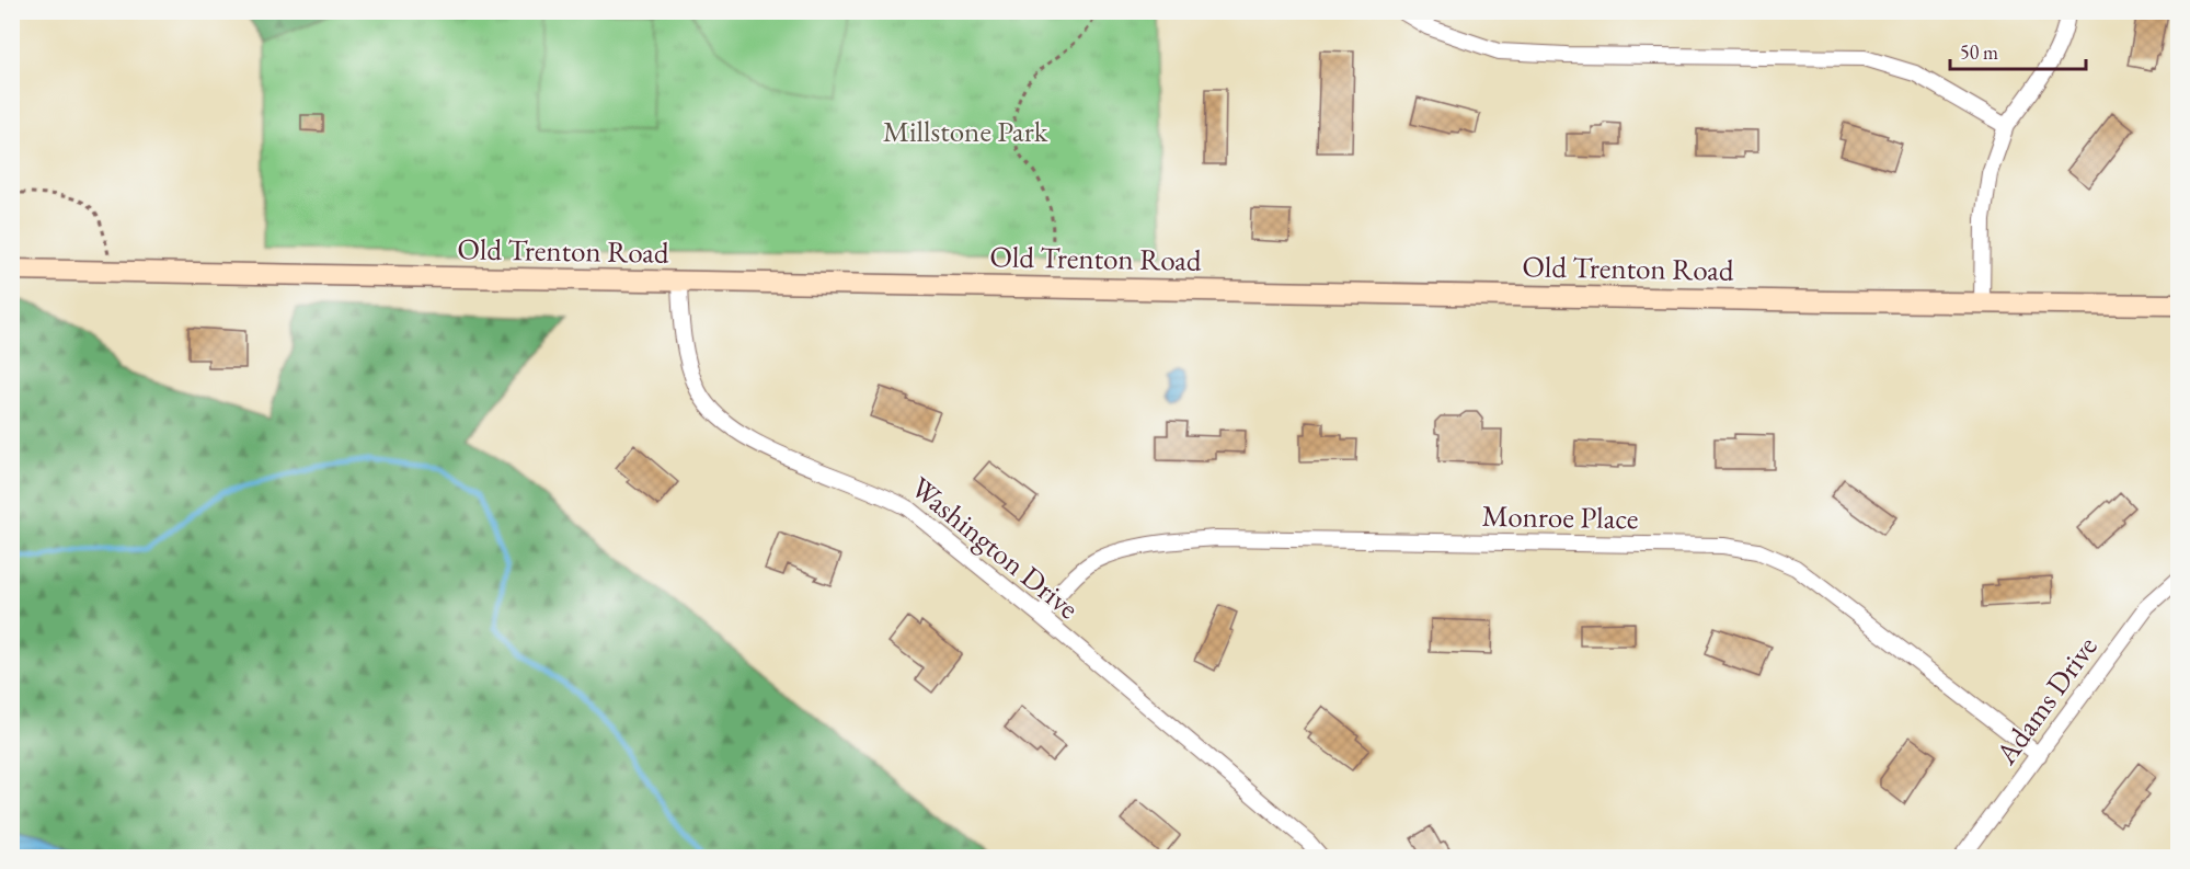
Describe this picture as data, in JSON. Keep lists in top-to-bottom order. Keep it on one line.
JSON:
{"streets":{"main road":["Old Trenton Road"],"street":["Monroe Place","Washington Drive","Adams Drive"]},"crossings":[["Old Trenton Road","Washington Drive"],["Monroe Place","Washington Drive"],["Monroe Place","Adams Drive"]],"parks":["Millstone Park"],"scale_bar":"50 m"}
